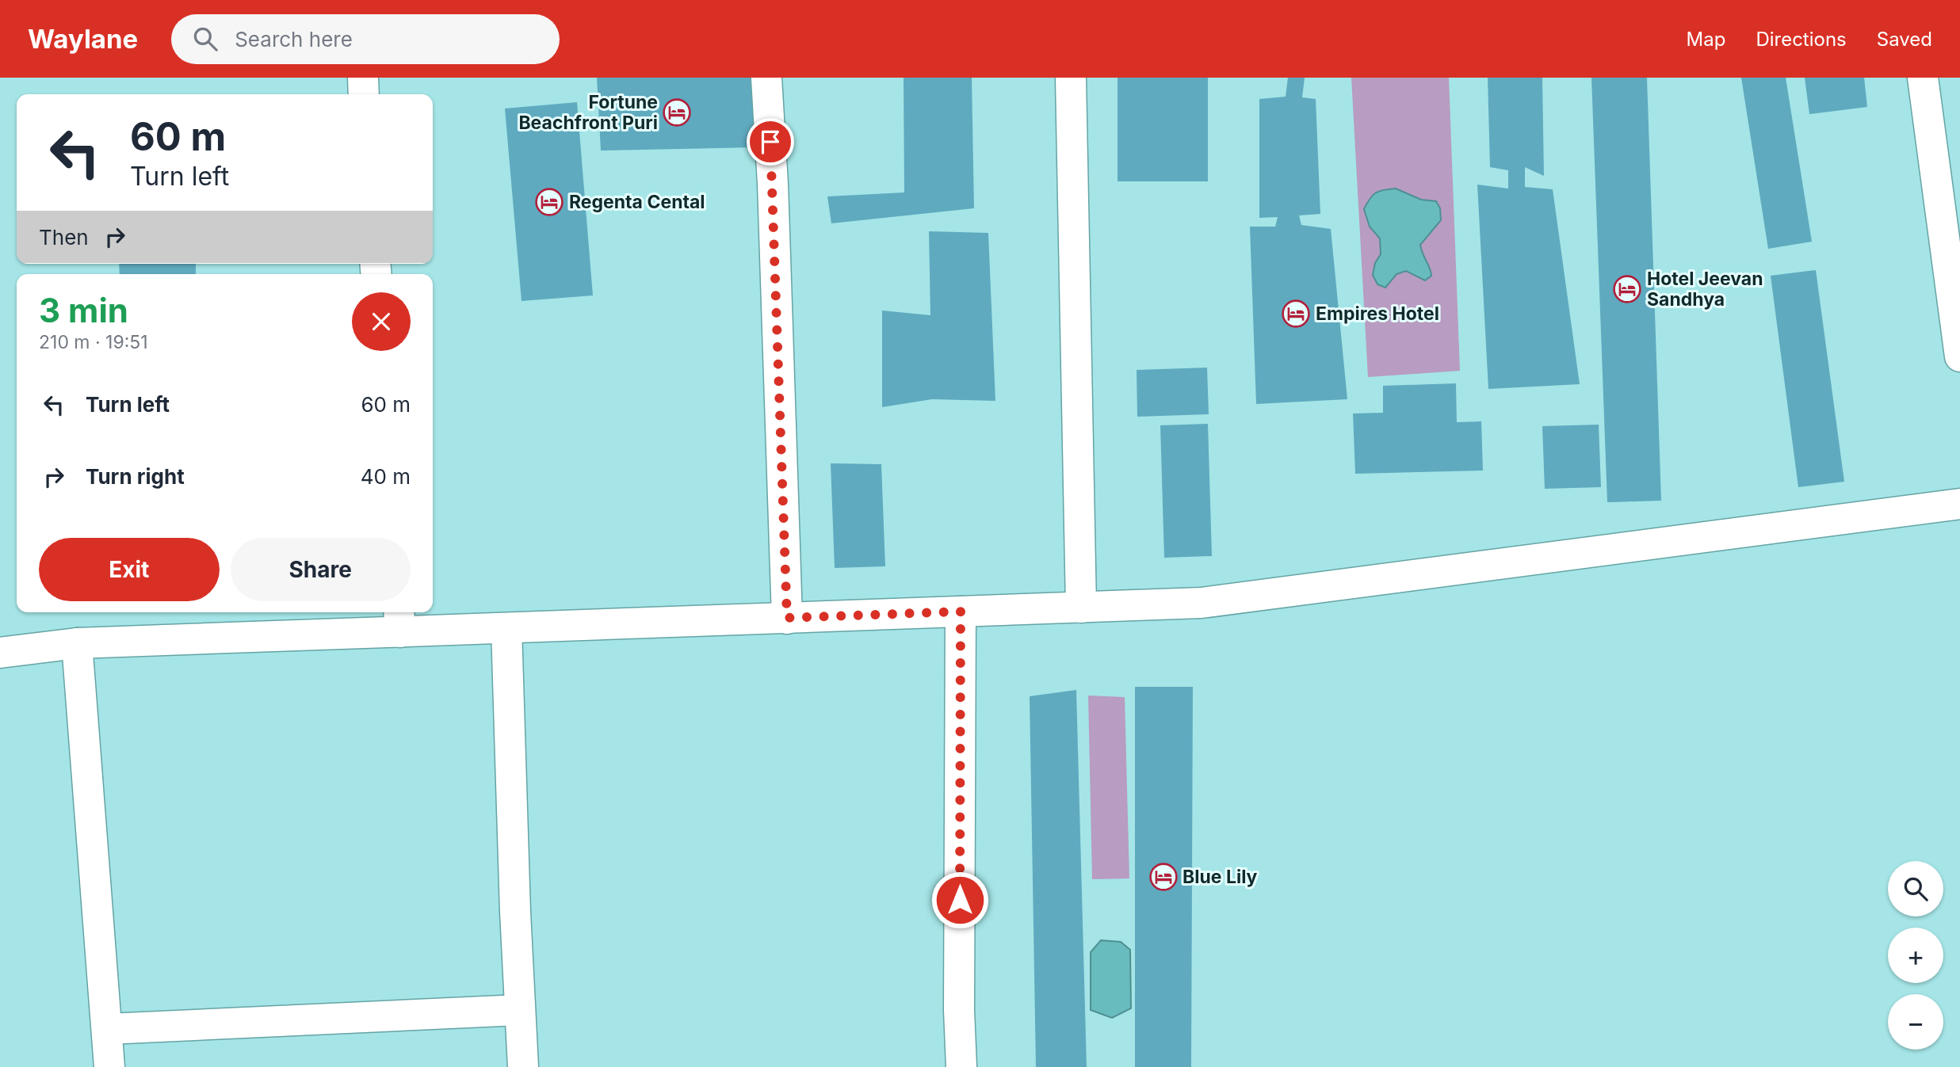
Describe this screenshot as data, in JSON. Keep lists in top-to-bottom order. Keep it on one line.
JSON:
{"places":{"hotel":["Fortune Beachfront Puri","Regenta Cental","Hotel Jeevan Sandhya","Empires Hotel","Blue Lily"]},"page":{"header":"Waylane","search":"Search here","nav":["Map","Directions","Saved"],"turn":["60 m","Turn left"],"then":"Then","heading":["3 min","210 m · 19:51"],"list":[{"name":"Turn left","value":"60 m"},{"name":"Turn right","value":"40 m"}],"buttons":["Exit","Share"],"map_buttons":["+","−"]}}
